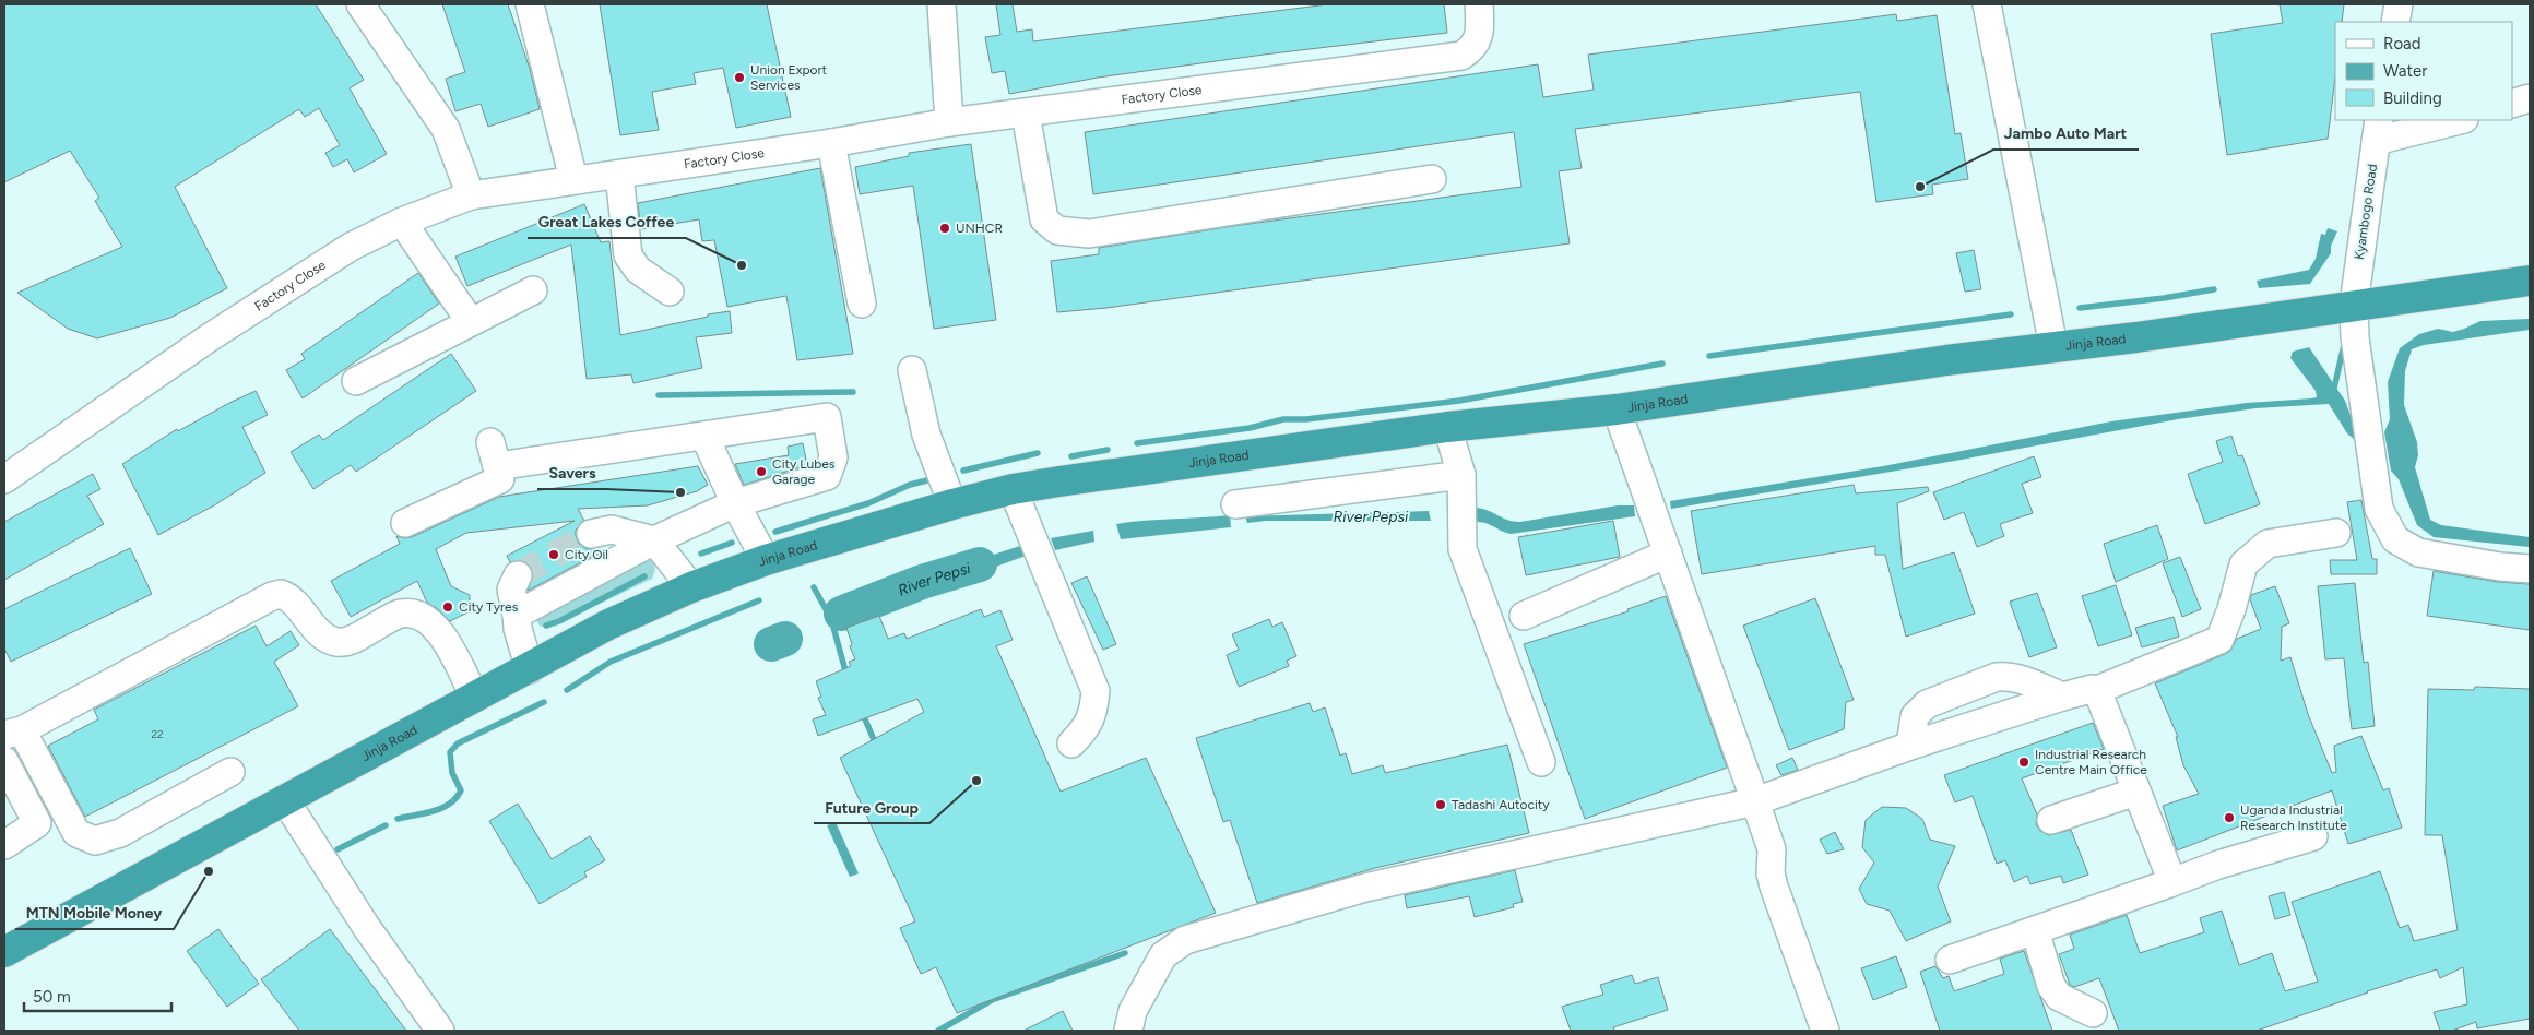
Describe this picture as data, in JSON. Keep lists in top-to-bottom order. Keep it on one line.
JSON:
{"streets":{"highway":["Jinja Road"],"street":["Factory Close","Kyambogo Road"]},"crossings":[["Kyambogo Road","Jinja Road"]],"water":["River Pepsi"],"places":["Union Export Services","Jambo Auto Mart","UNHCR","Great Lakes Coffee","City Lubes Garage","Savers","City Oil","City Tyres","Industrial Research Centre Main Office","Future Group","Tadashi Autocity","Uganda Industrial Research Institute","MTN Mobile Money"],"house_numbers":["22"],"legend":["Road","Water","Building"],"scale_bar":"50 m"}
